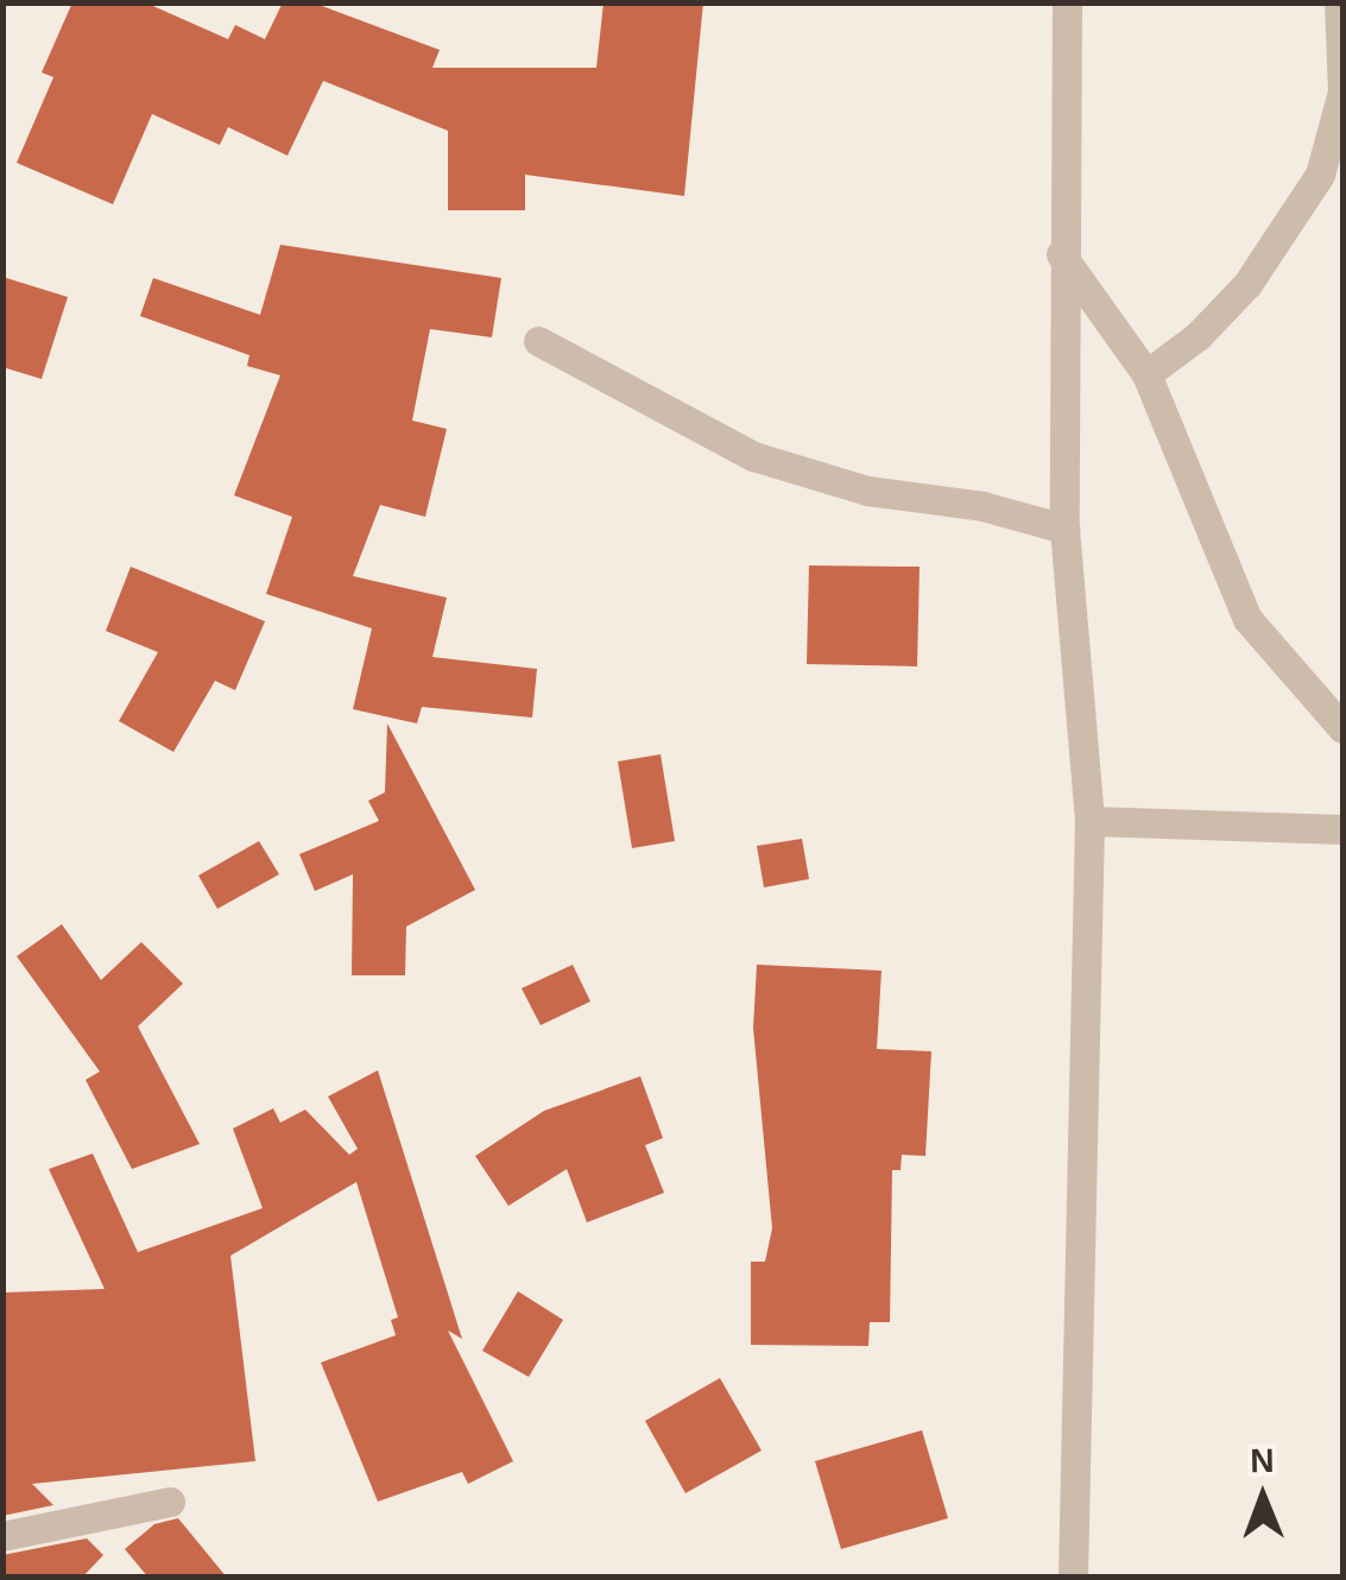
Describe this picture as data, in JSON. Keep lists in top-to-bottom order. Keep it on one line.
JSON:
{"north":"top"}
